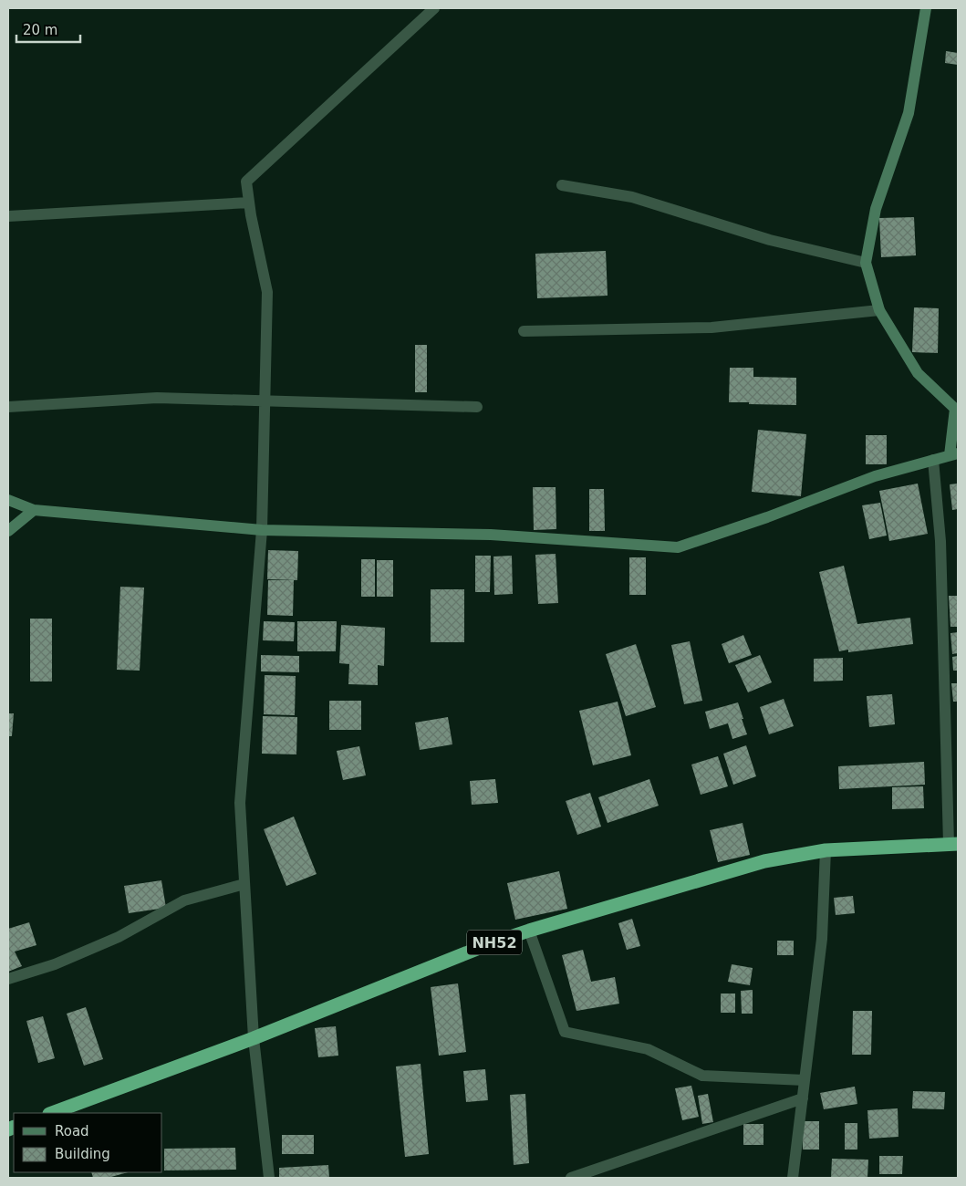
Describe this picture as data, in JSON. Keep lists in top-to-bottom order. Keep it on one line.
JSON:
{"streets":{"highway":["NH52"]},"legend":["Road","Building"],"scale_bar":"20 m"}
